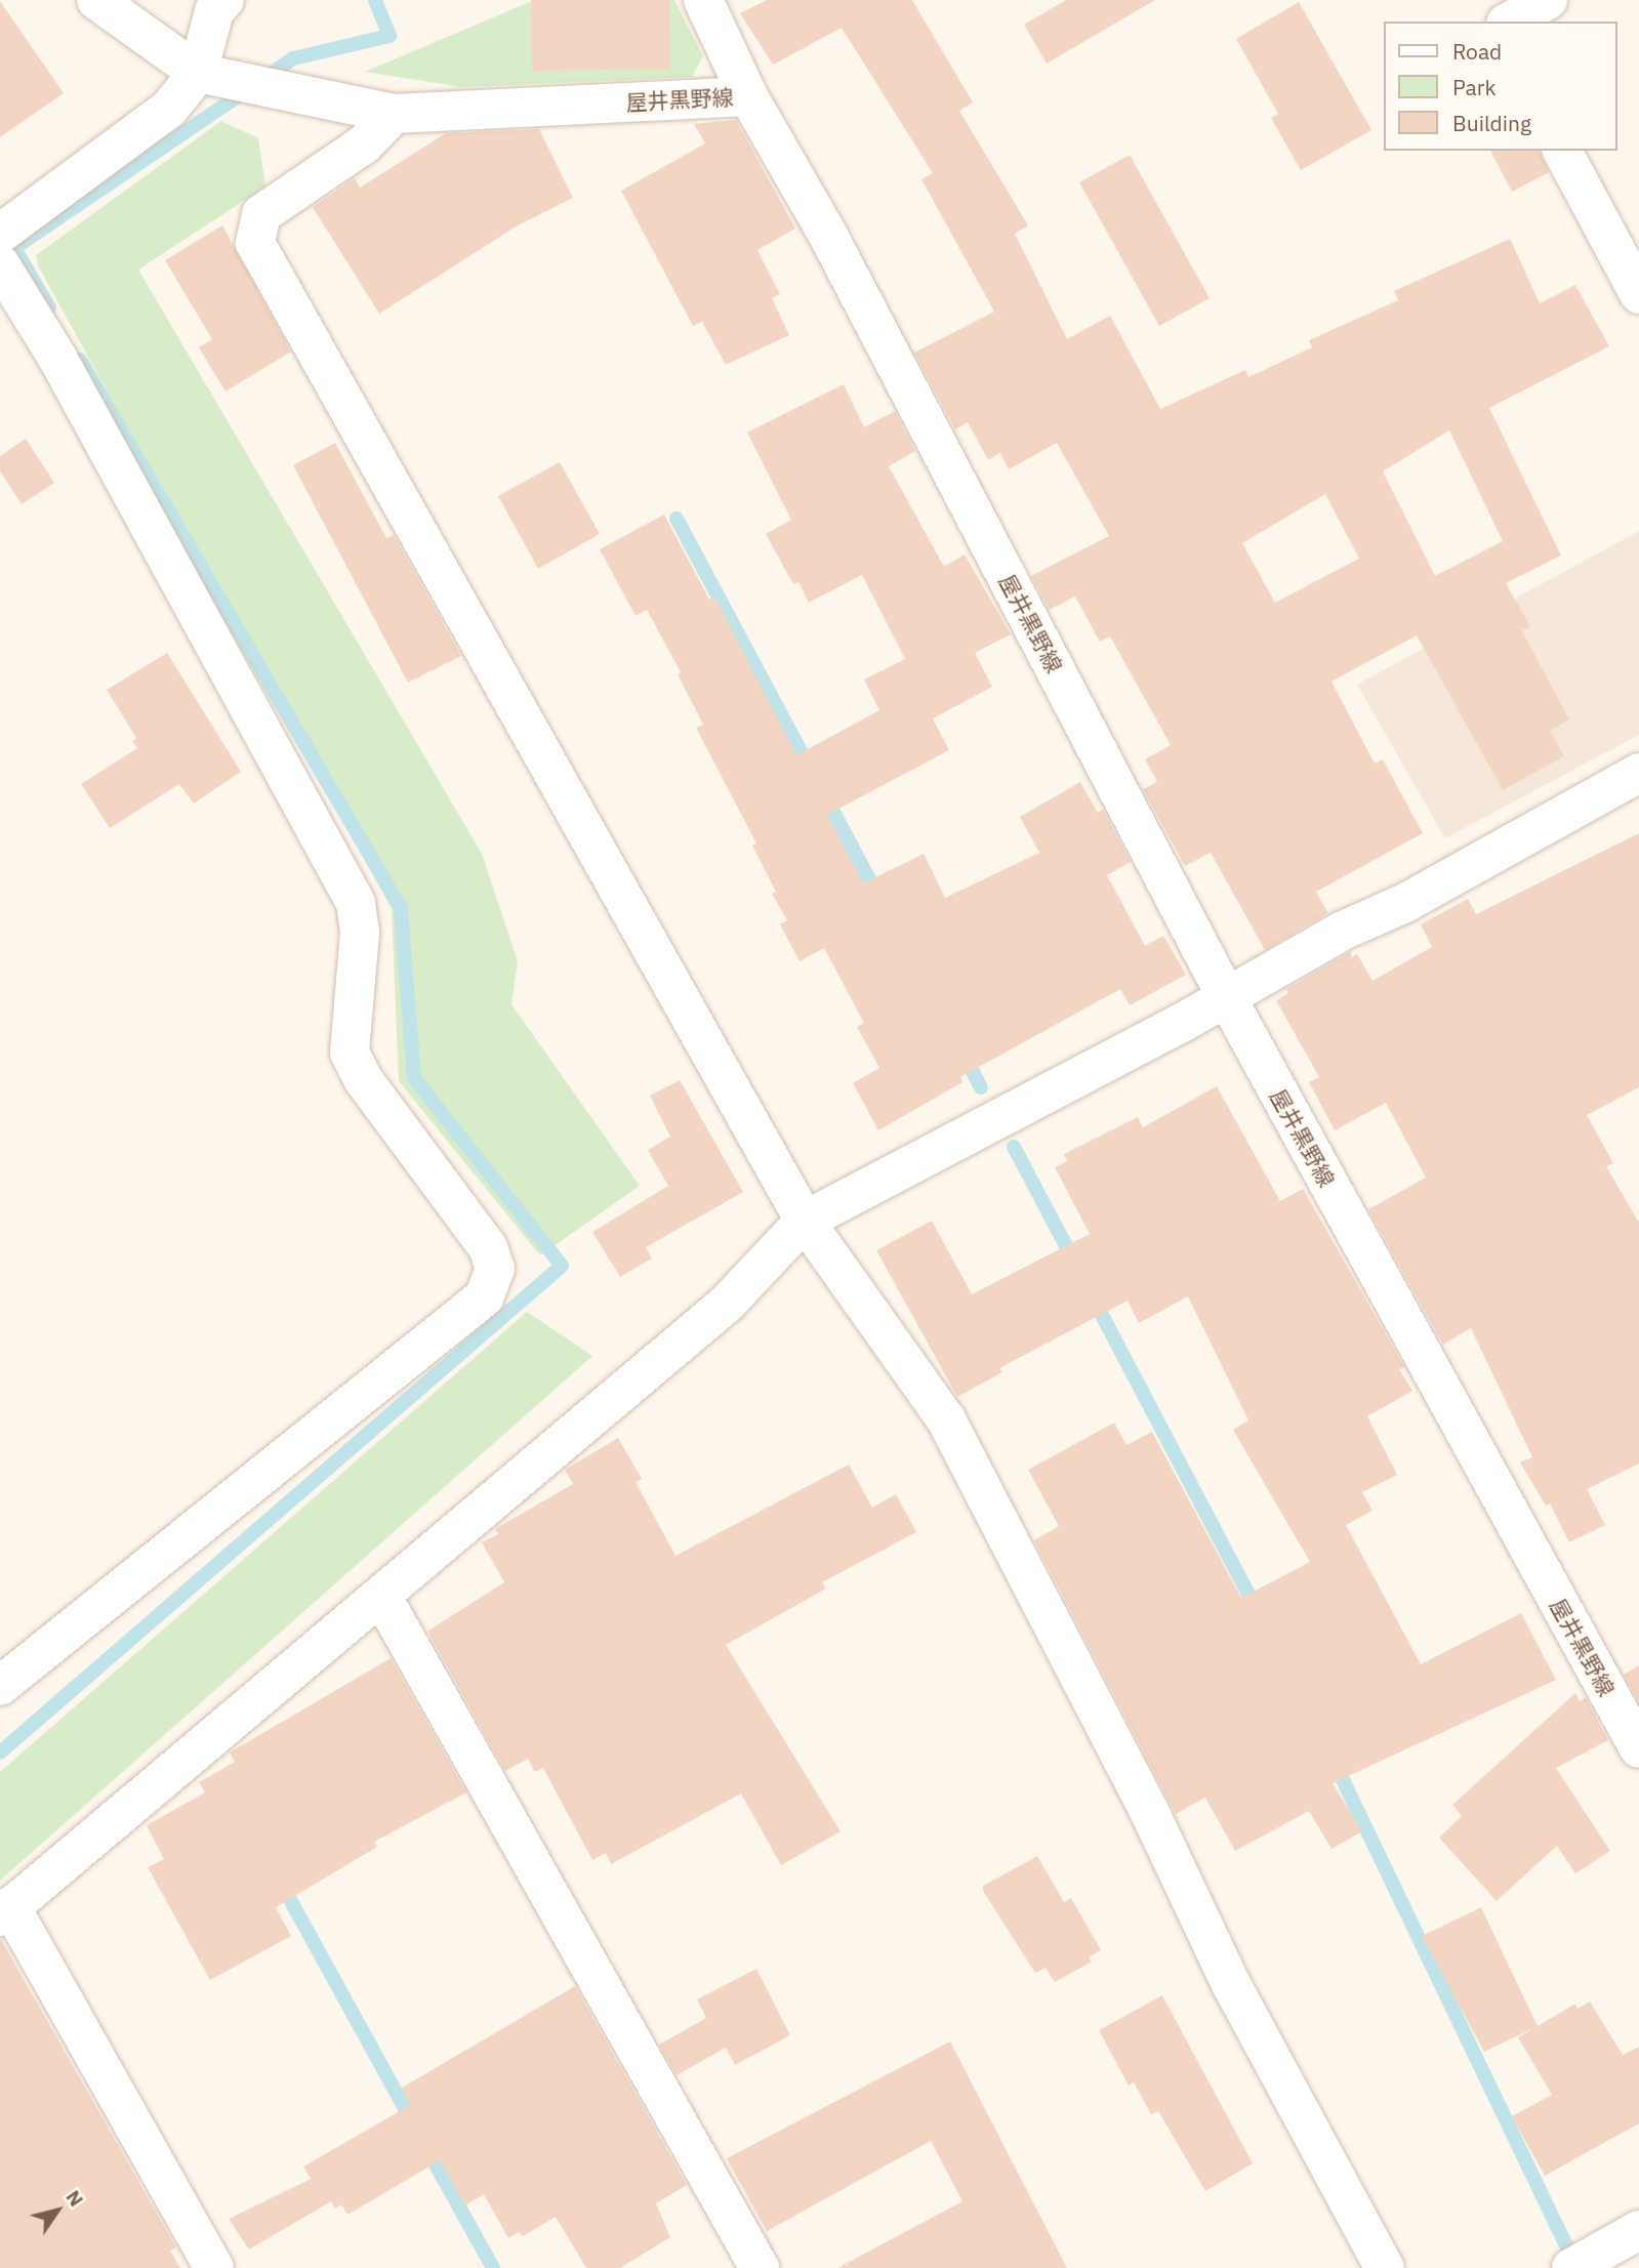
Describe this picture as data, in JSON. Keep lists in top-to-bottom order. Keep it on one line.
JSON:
{"streets":{"street":["屋井黒野線"]},"legend":["Road","Park","Building"],"north":"top right"}
